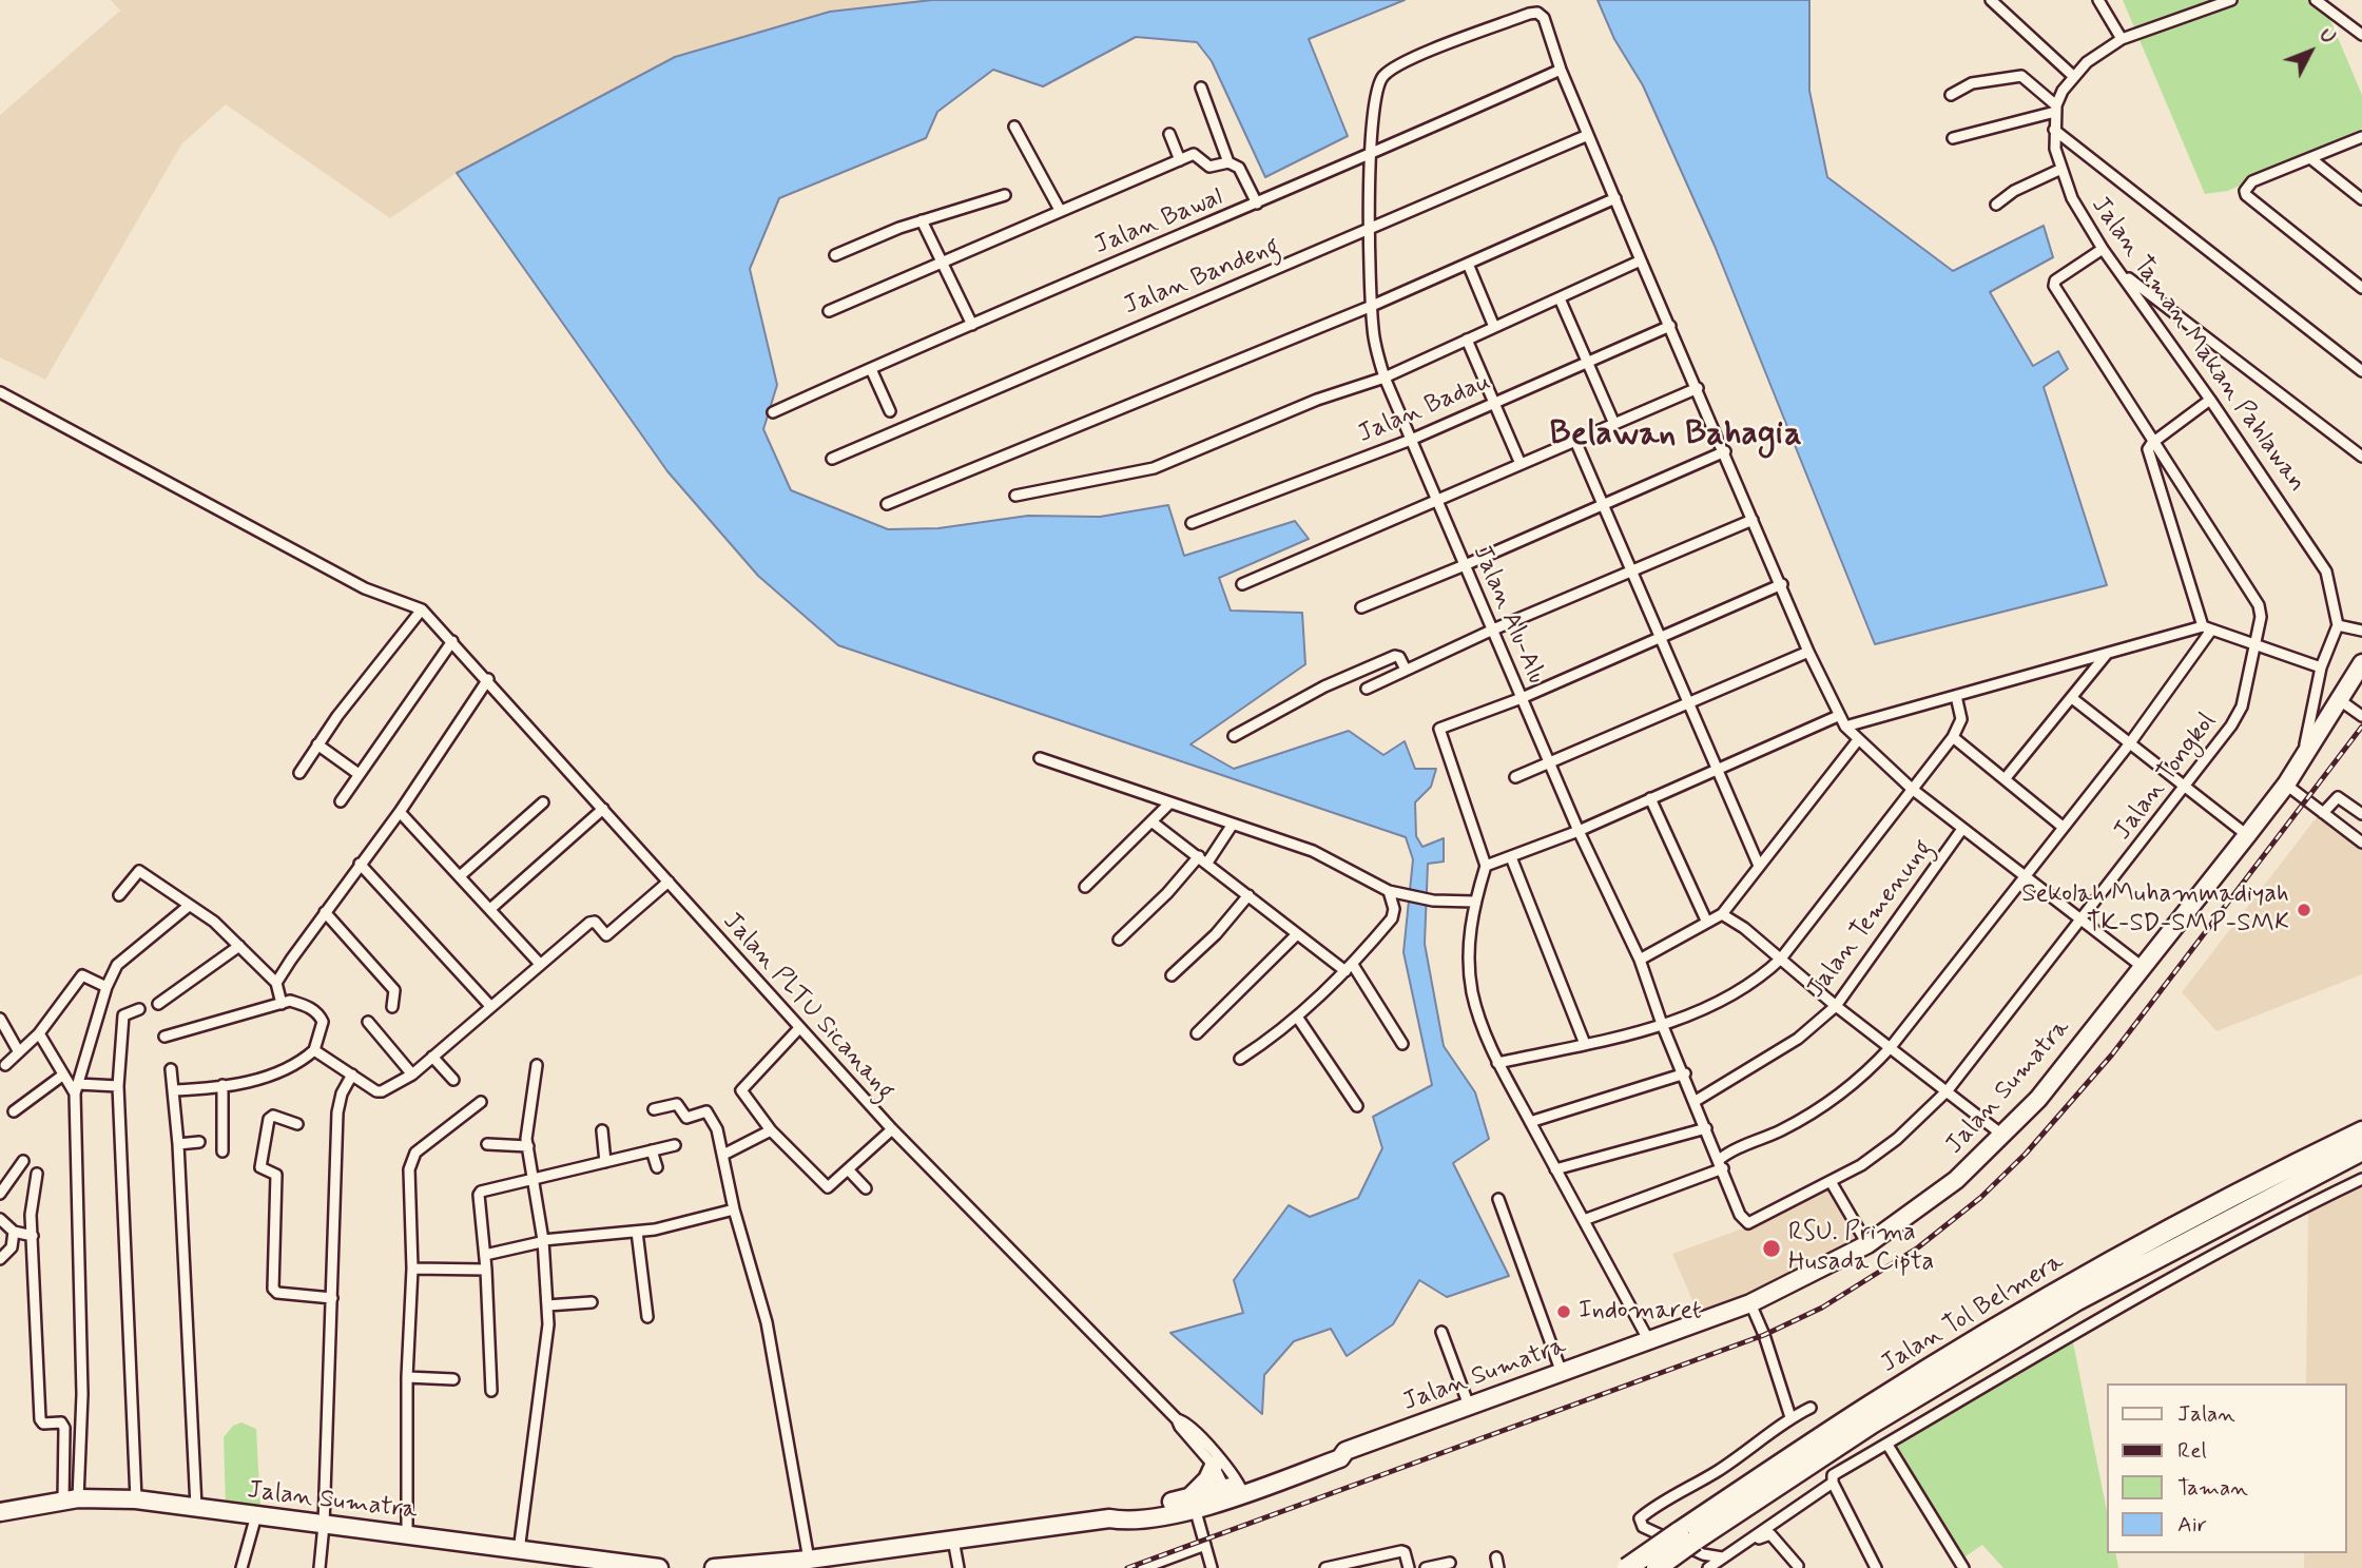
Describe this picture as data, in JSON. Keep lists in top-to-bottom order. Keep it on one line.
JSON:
{"streets":{"highway":["Jalan Sumatra","Jalan Tol Belmera"],"street":["Jalan Bawal","Jalan Bandeng","Jalan Taman Makan Pahlawan","Jalan Badau","Jalan Alu-Alu","Jalan Tongkol","Jalan Temenung","Jalan PLTU Sicanang"]},"crossings":[["Jalan Bawal","Jalan Alu-Alu"],["Jalan Bandeng","Jalan Alu-Alu"],["Jalan Taman Makan Pahlawan","Jalan Tongkol"],["Jalan Badau","Jalan Alu-Alu"],["Jalan Alu-Alu","Jalan Tongkol"],["Jalan Alu-Alu","Jalan Temenung"],["Jalan PLTU Sicanang","Jalan Sumatra"]],"districts":["Belawan Bahagia"],"places":["Sekolah Muhammadiyah TK-SD-SMP-SMK","RSU. Prima Husada Cipta","Indomaret"],"legend":["Jalan","Rel","Taman","Air"],"north":"top right"}
